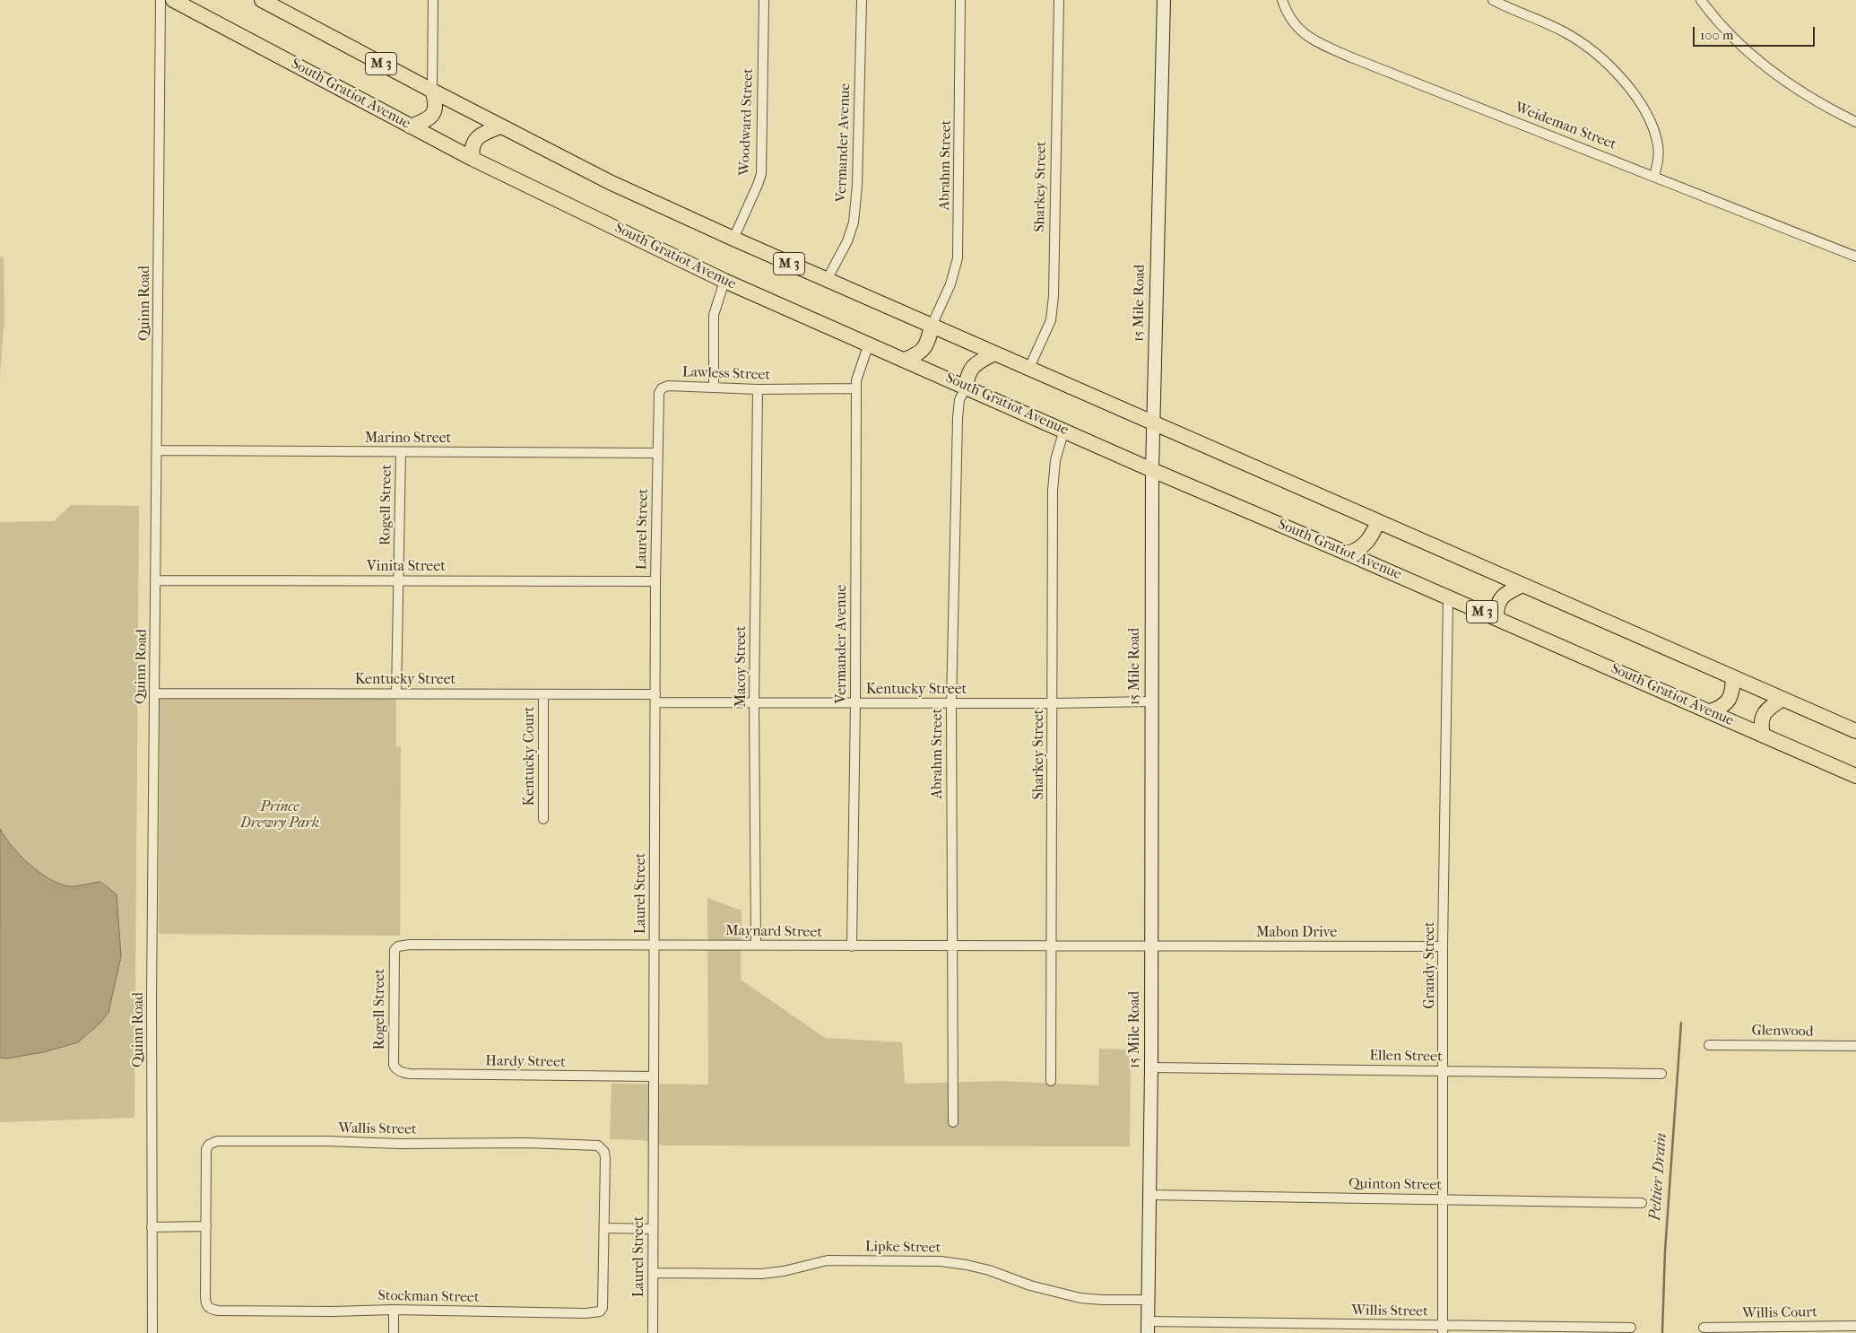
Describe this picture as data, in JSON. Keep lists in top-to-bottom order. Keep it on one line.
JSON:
{"streets":{"main road":["M 3","South Gratiot Avenue","15 Mile Road"],"street":["Woodward Street","Weideman Street","Vermander Avenue","Abrahm Street","Sharkey Street","Quinn Road","Lawless Street","Marino Street","Rogell Street","Laurel Street","Vinita Street","Macoy Street","Kentucky Street","Kentucky Court","Maynard Street","Mabon Drive","Grandy Street","Glenwood","Ellen Street","Hardy Street","Wallis Street","Quinton Street","Lipke Street","Stockman Street","Willis Street","Willis Court"]},"crossings":[["M 3","Woodward Street"],["M 3","Vermander Avenue"],["M 3","Abrahm Street"],["M 3","Sharkey Street"],["M 3","15 Mile Road"],["South Gratiot Avenue","Vermander Avenue"],["South Gratiot Avenue","Abrahm Street"],["South Gratiot Avenue","Sharkey Street"],["South Gratiot Avenue","15 Mile Road"],["South Gratiot Avenue","Grandy Street"],["Vermander Avenue","Lawless Street"],["Vermander Avenue","Kentucky Street"],["Vermander Avenue","Maynard Street"],["Abrahm Street","Kentucky Street"],["Abrahm Street","Maynard Street"],["Sharkey Street","Kentucky Street"],["Sharkey Street","Maynard Street"],["Quinn Road","Marino Street"],["Quinn Road","Vinita Street"],["Quinn Road","Kentucky Street"],["15 Mile Road","Kentucky Street"],["15 Mile Road","Maynard Street"],["15 Mile Road","Mabon Drive"],["15 Mile Road","Ellen Street"],["15 Mile Road","Quinton Street"],["15 Mile Road","Lipke Street"],["15 Mile Road","Willis Street"],["Lawless Street","Marino Street"],["Lawless Street","Laurel Street"],["Lawless Street","Macoy Street"],["Marino Street","Rogell Street"],["Marino Street","Laurel Street"],["Rogell Street","Vinita Street"],["Rogell Street","Kentucky Street"],["Rogell Street","Maynard Street"],["Rogell Street","Hardy Street"],["Laurel Street","Vinita Street"],["Laurel Street","Kentucky Street"],["Laurel Street","Maynard Street"],["Laurel Street","Hardy Street"],["Laurel Street","Lipke Street"],["Macoy Street","Kentucky Street"],["Macoy Street","Maynard Street"],["Kentucky Street","Kentucky Court"],["Maynard Street","Mabon Drive"],["Mabon Drive","Grandy Street"],["Grandy Street","Ellen Street"],["Grandy Street","Quinton Street"],["Grandy Street","Willis Street"],["Wallis Street","Stockman Street"]],"water":["Peltier Drain"],"parks":["Prince Drewry Park"],"scale_bar":"100 m"}
